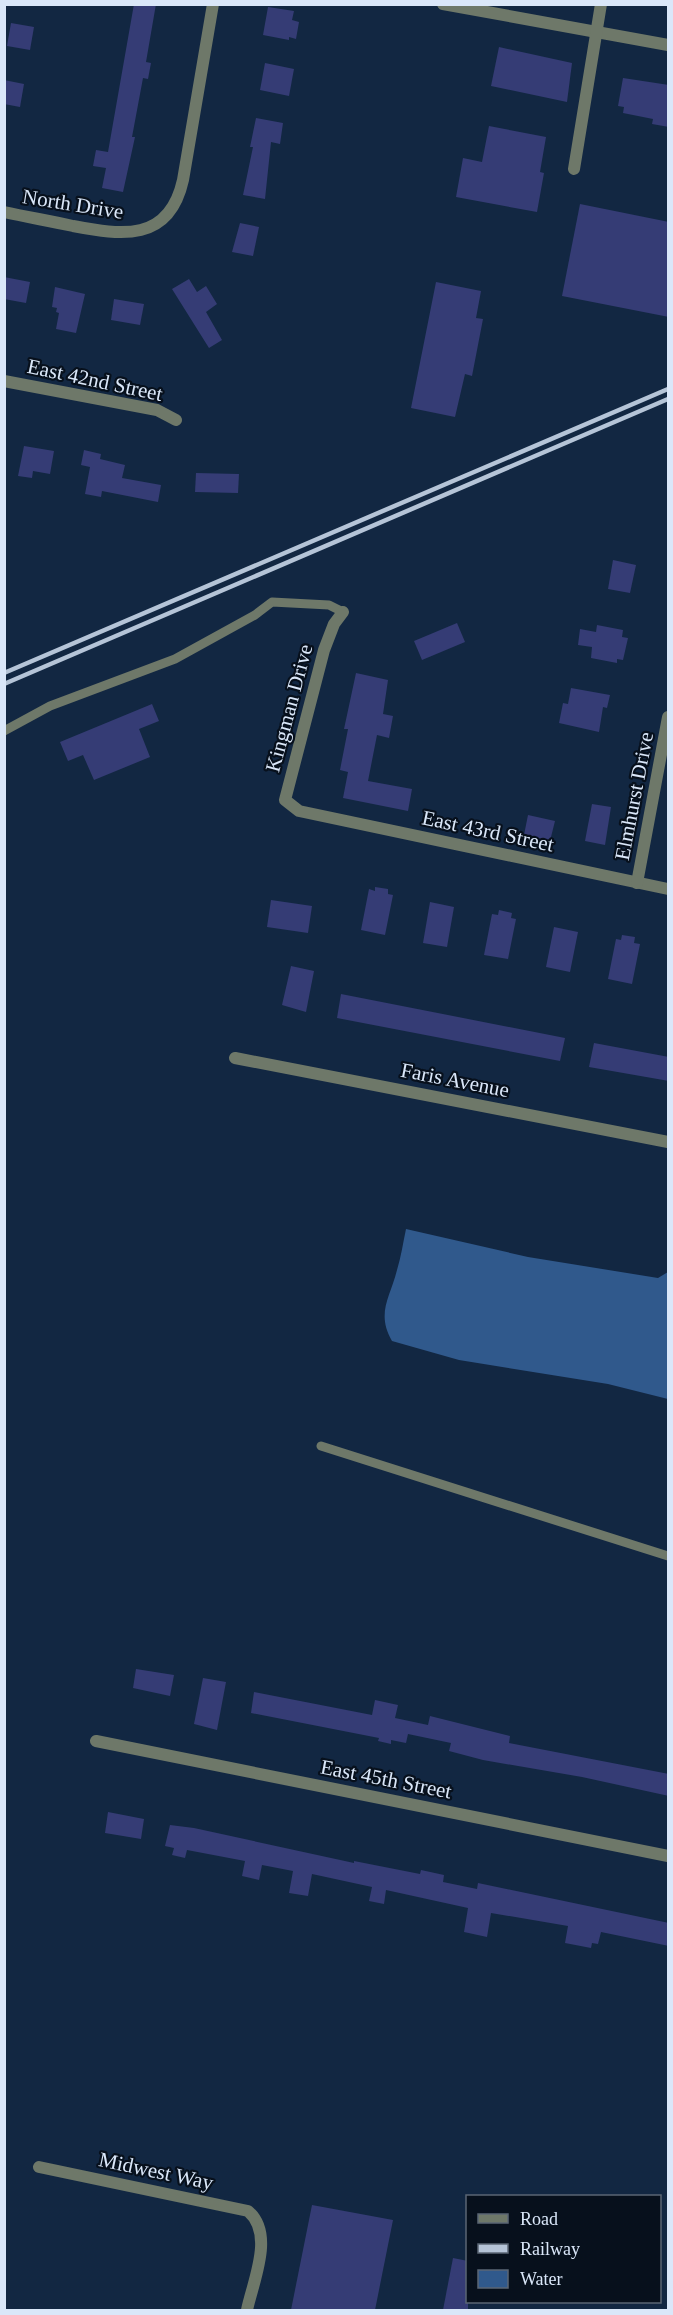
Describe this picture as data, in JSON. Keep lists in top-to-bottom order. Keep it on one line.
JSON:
{"streets":{"street":["North Drive","East 42nd Street","Kingman Drive","Elmhurst Drive","East 43rd Street","Faris Avenue","East 45th Street","Midwest Way"]},"crossings":[["Kingman Drive","East 43rd Street"],["Elmhurst Drive","East 43rd Street"]],"legend":["Road","Railway","Water"]}
